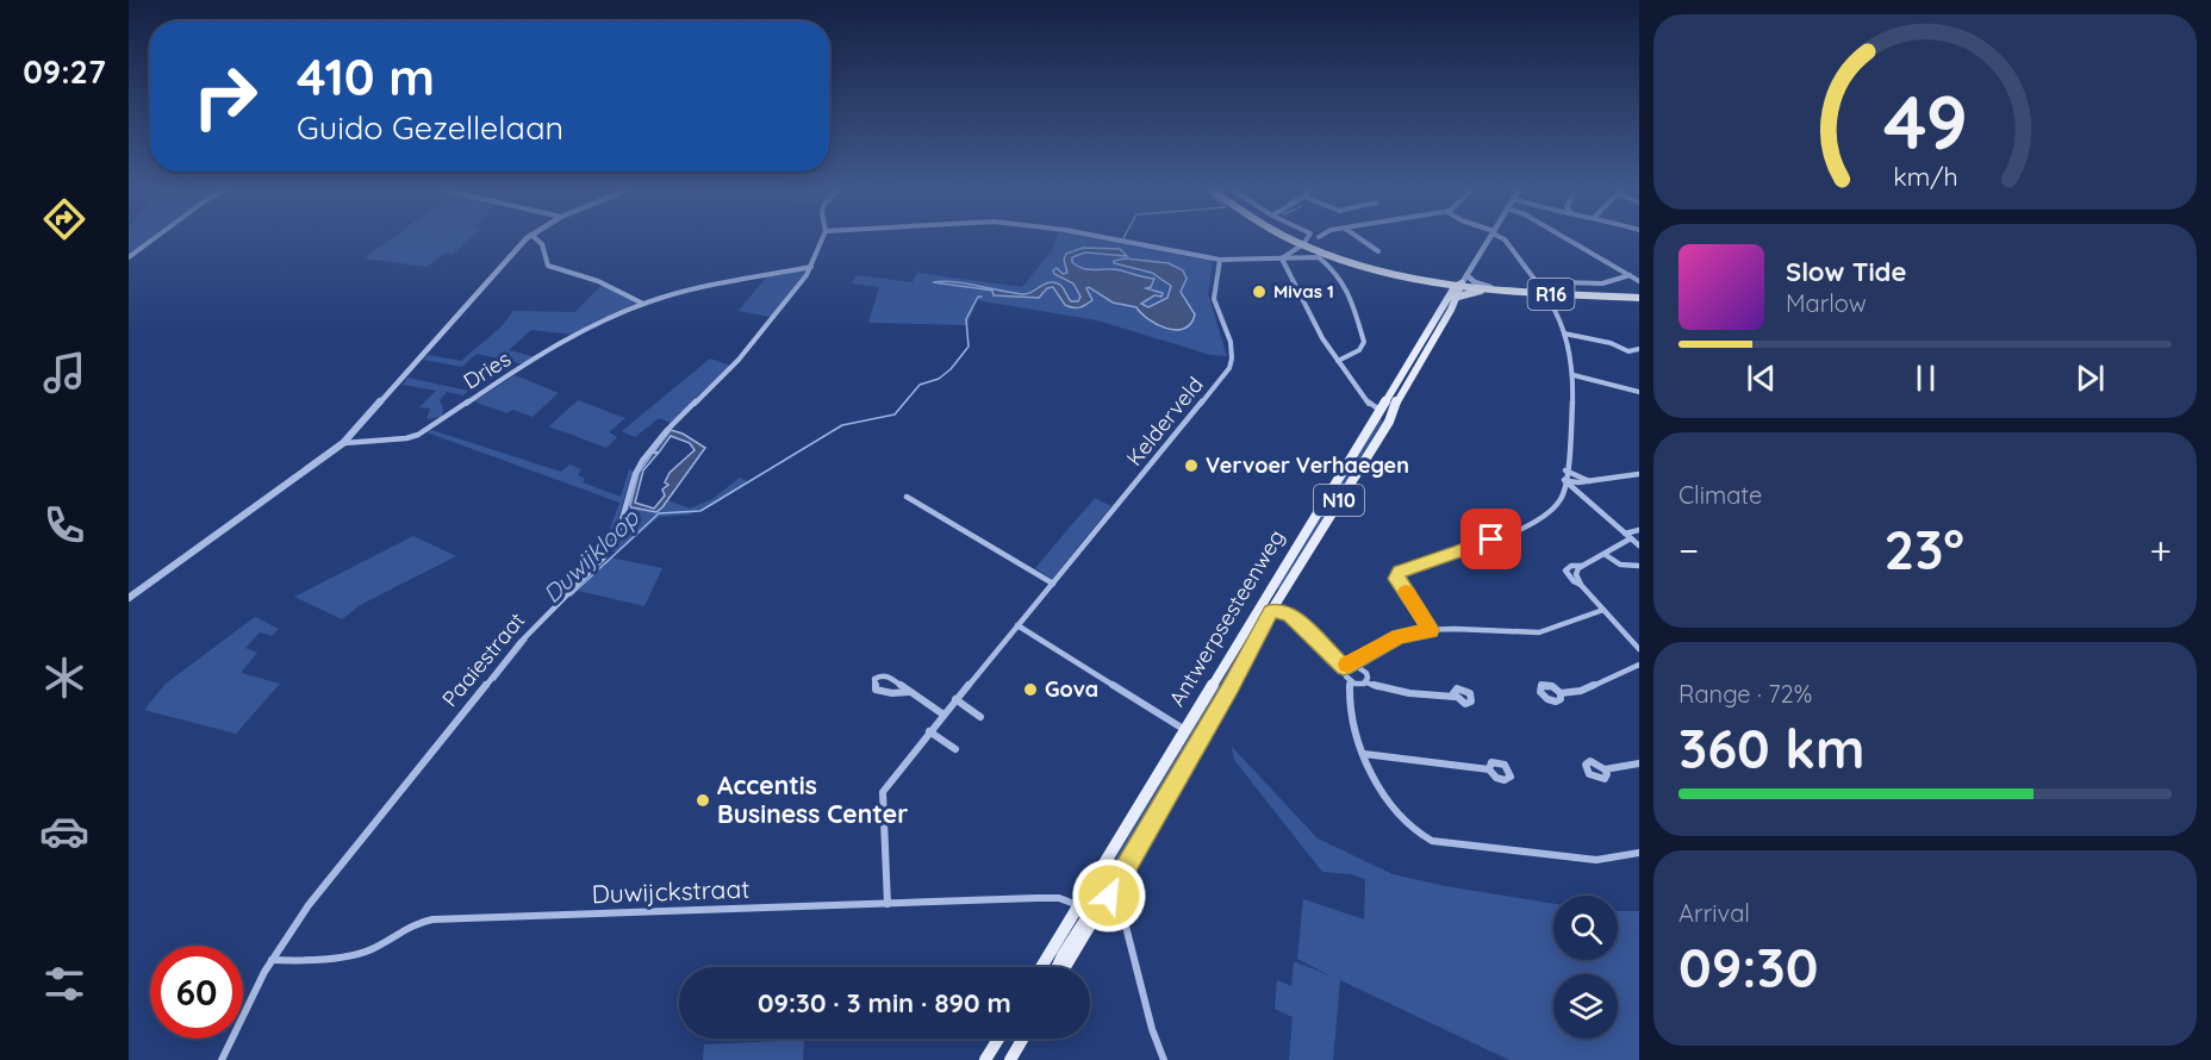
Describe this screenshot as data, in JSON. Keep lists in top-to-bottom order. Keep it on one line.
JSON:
{"streets":{"highway":["R16"],"main road":["N10","Antwerpsesteenweg"],"street":["Dries","Kelderveld","Paaiestraat","Duwijckstraat"]},"crossings":[["R16","Antwerpsesteenweg"],["Dries","Paaiestraat"],["Kelderveld","Duwijckstraat"],["N10","Antwerpsesteenweg"],["N10","Duwijckstraat"],["Antwerpsesteenweg","Duwijckstraat"],["Paaiestraat","Duwijckstraat"]],"water":["Duwijkloop"],"places":["Mivas 1","Vervoer Verhaegen","Gova","Accentis Business Center"],"page":{"tabs":"09:27","turn":["410 m","Guido Gezellelaan"],"song":["Slow Tide","Marlow"],"tile":["Climate",["Range · 72%","360 km"],["Arrival","09:30"]],"heat":["−","23°","+"],"limit":"60","trip":"09:30 · 3 min · 890 m","gauge":["49","km/h"]}}
